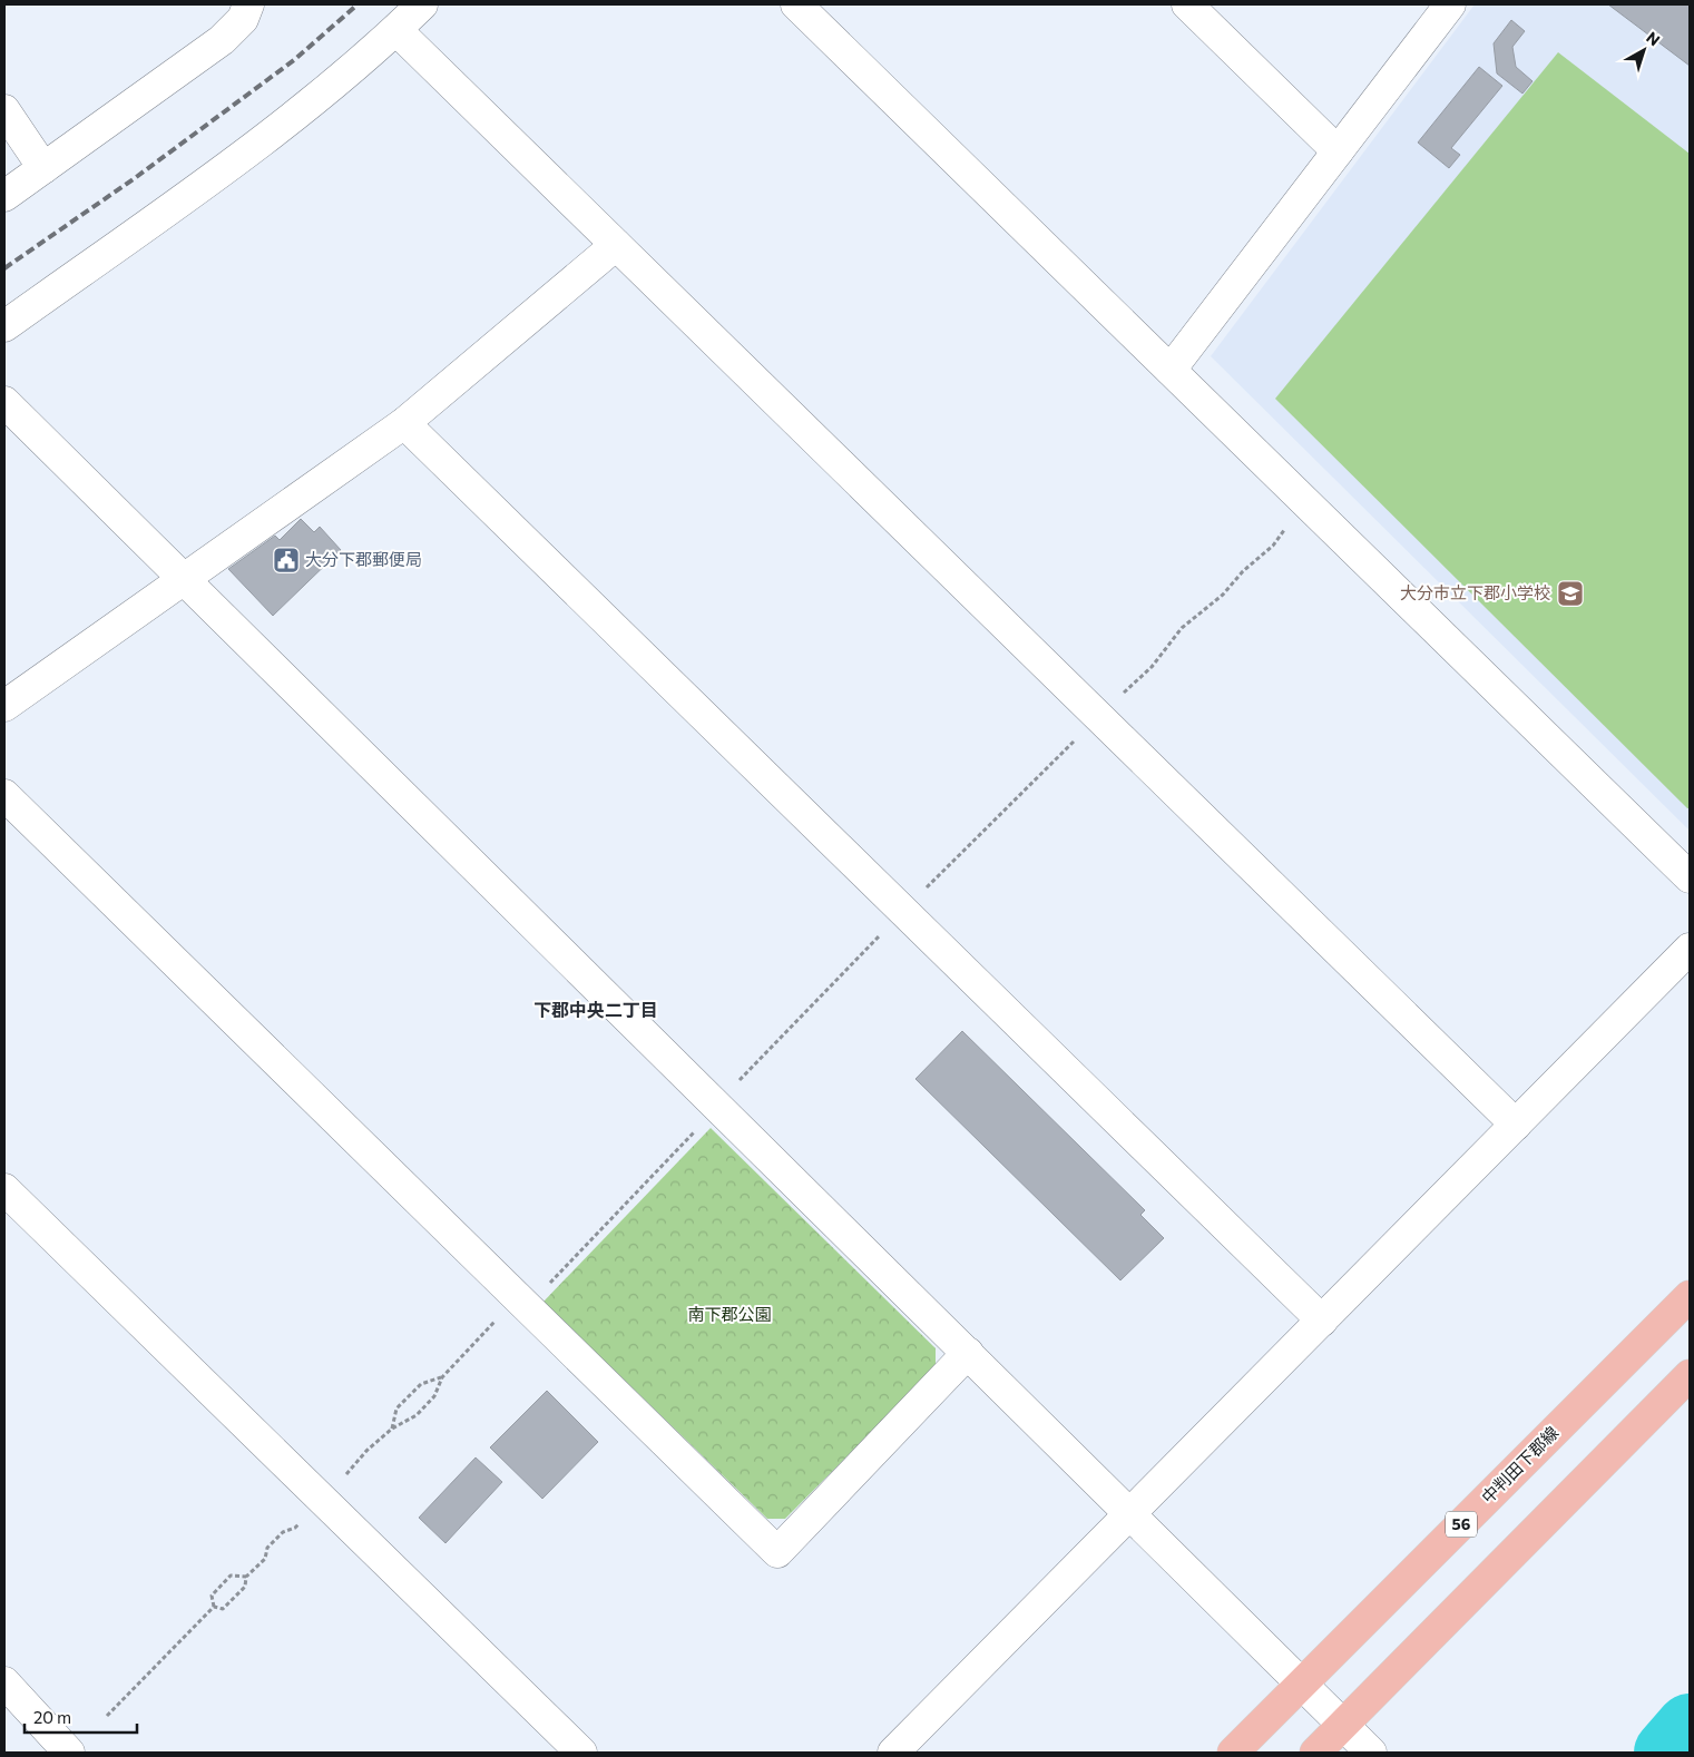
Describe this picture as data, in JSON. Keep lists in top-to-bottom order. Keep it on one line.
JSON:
{"streets":{"main road":["中判田下郡線","56"]},"districts":["下郡中央二丁目"],"parks":["南下郡公園"],"places":{"public building":["大分下郡郵便局"],"school or university":["大分市立下郡小学校"]},"scale_bar":"20 m","north":"top right"}
